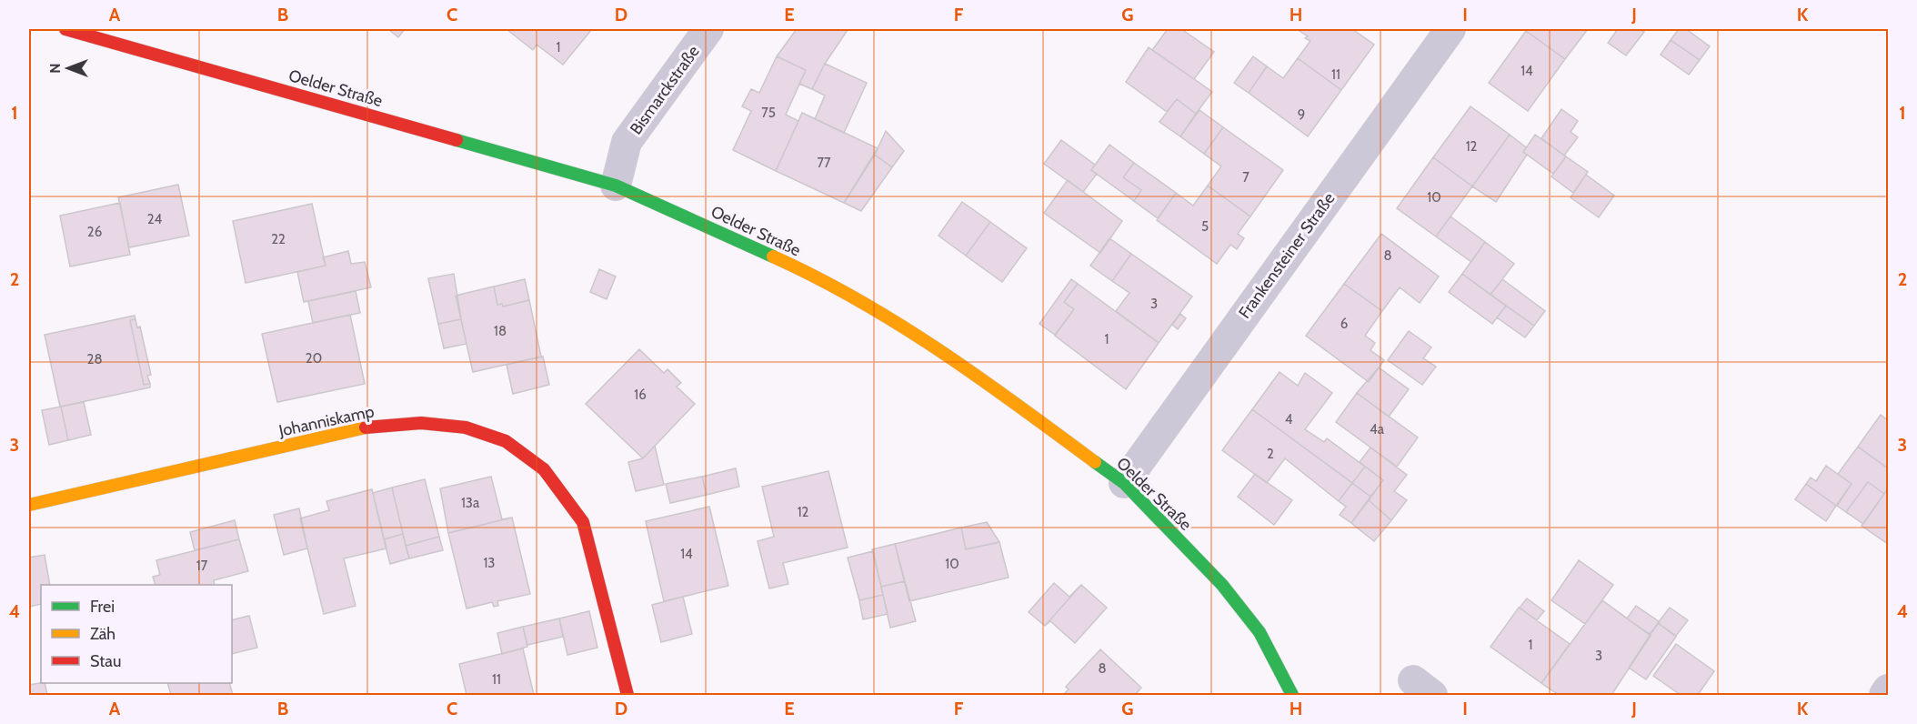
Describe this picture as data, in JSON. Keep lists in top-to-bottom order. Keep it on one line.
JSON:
{"streets":{"street":["Oelder Straße","Bismarckstraße","Frankensteiner Straße","Johanniskamp"]},"crossings":[["Oelder Straße","Bismarckstraße"],["Oelder Straße","Frankensteiner Straße"]],"house_numbers":["1","14","11","75","9","12","77","7","10","24","5","26","22","8","3","6","18","1","20","28","16","4","4a","2","13a","12","14","13","10","17","1","3","8","11"],"legend":["Frei","Zäh","Stau"],"north":"left","grid":{"columns":["A","B","C","D","E","F","G","H","I","J","K"],"rows":["1","2","3","4"]}}
